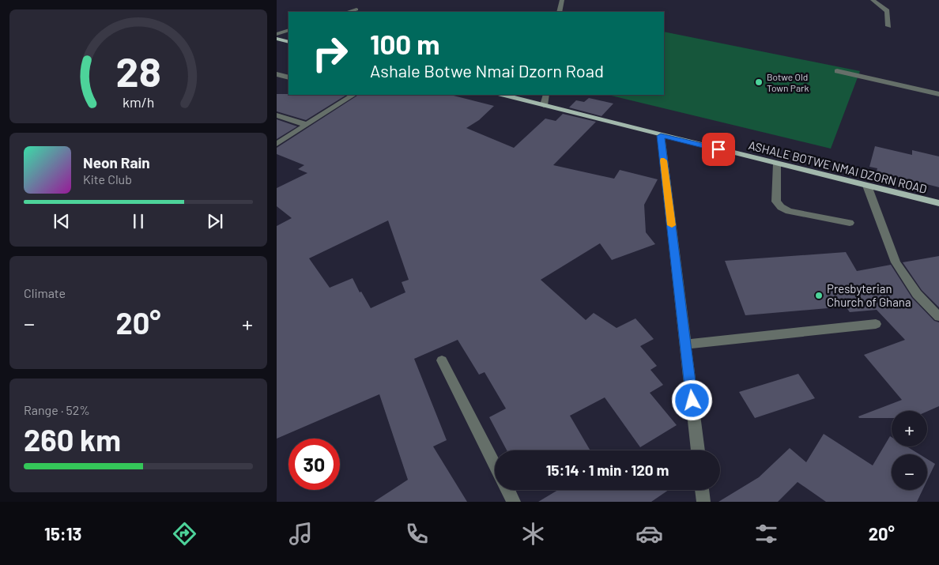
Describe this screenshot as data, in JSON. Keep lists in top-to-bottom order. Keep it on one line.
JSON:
{"streets":{"main road":["ASHALE BOTWE NMAI DZORN ROAD"]},"places":["Botwe Old Town Park","Presbyterian Church of Ghana"],"page":{"turn":["100 m","Ashale Botwe Nmai Dzorn Road"],"song":["Neon Rain","Kite Club"],"tile":["Climate",["Range · 52%","260 km"]],"heat":["−","20°","+"],"map_buttons":["+","−"],"limit":"30","trip":"15:14 · 1 min · 120 m","tabs":["15:13","20°"],"gauge":["28","km/h"]}}
